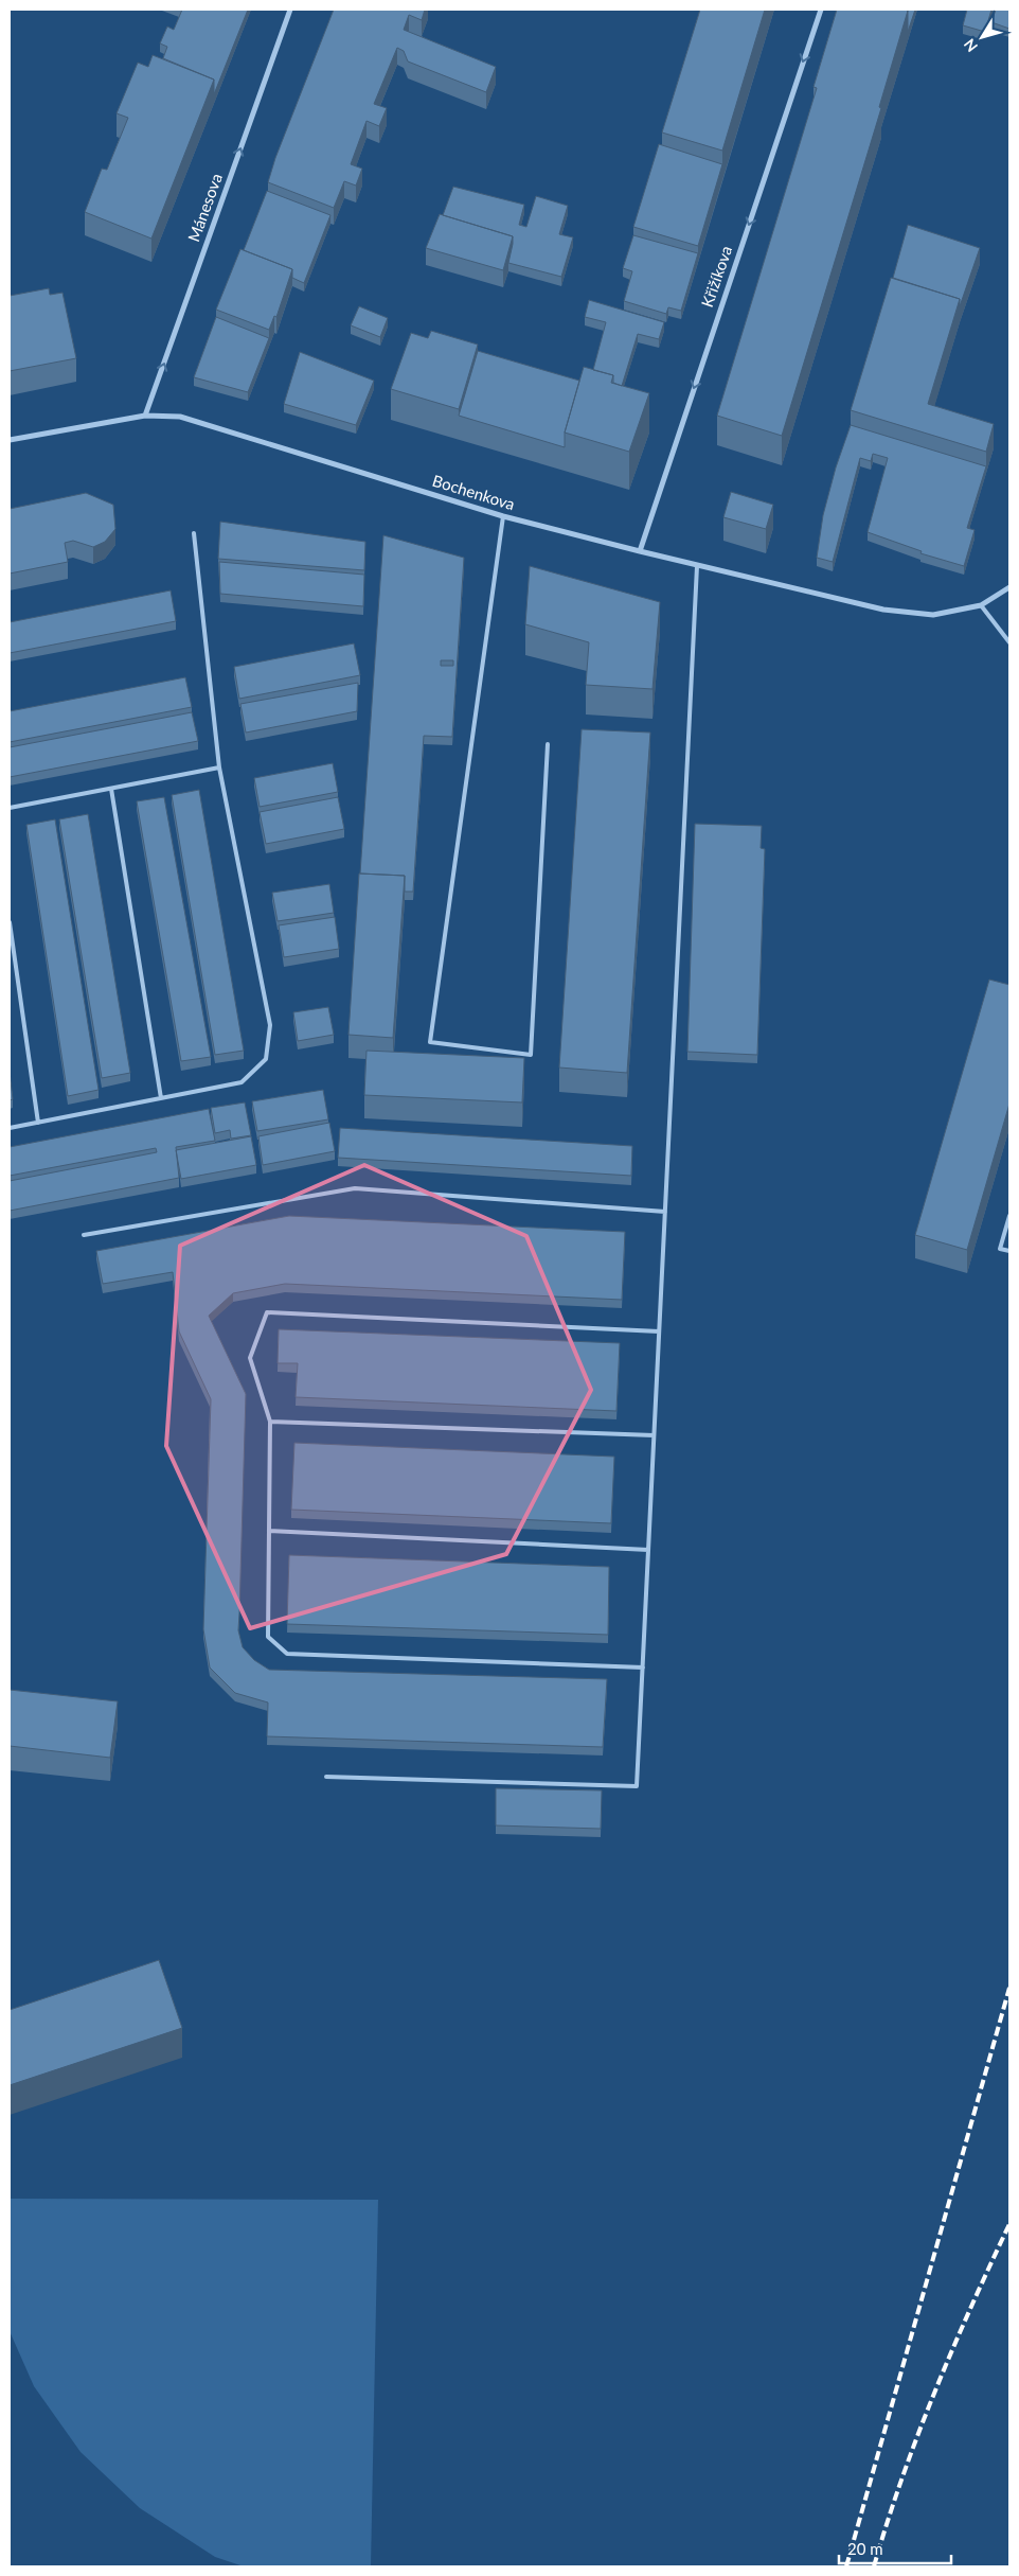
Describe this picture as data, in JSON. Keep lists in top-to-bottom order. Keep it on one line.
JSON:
{"streets":{"street":["Mánesova","Křižíkova","Bochenkova"]},"crossings":[["Mánesova","Bochenkova"],["Křižíkova","Bochenkova"]],"one_way":["Mánesova","Křižíkova"],"scale_bar":"20 m","north":"bottom left"}
